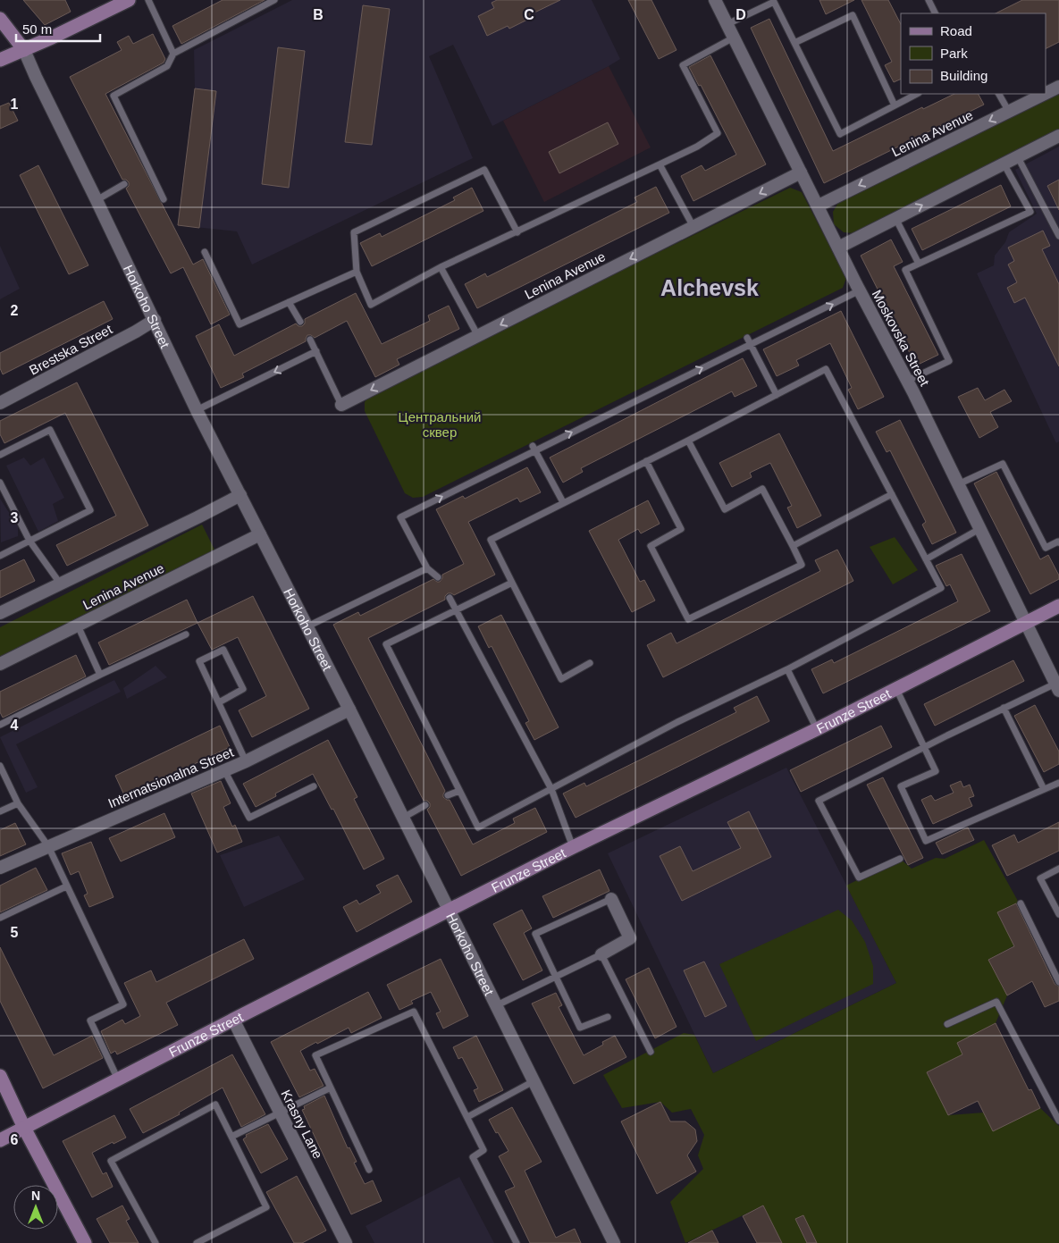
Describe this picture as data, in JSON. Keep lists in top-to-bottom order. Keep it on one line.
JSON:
{"streets":{"street":["Lenina Avenue","Horkoho Street","Moskovska Street","Brestska Street","Frunze Street","Internatsionalna Street","Krasny Lane"]},"crossings":[["Lenina Avenue","Horkoho Street"],["Lenina Avenue","Moskovska Street"],["Horkoho Street","Brestska Street"],["Horkoho Street","Frunze Street"],["Horkoho Street","Internatsionalna Street"],["Moskovska Street","Frunze Street"],["Frunze Street","Krasny Lane"]],"one_way":["Lenina Avenue"],"districts":["Alchevsk"],"parks":["Центральний сквер"],"legend":["Road","Park","Building"],"scale_bar":"50 m","north":"top","grid":{"columns":["B","C","D"],"rows":["1","2","3","4","5","6"]}}
